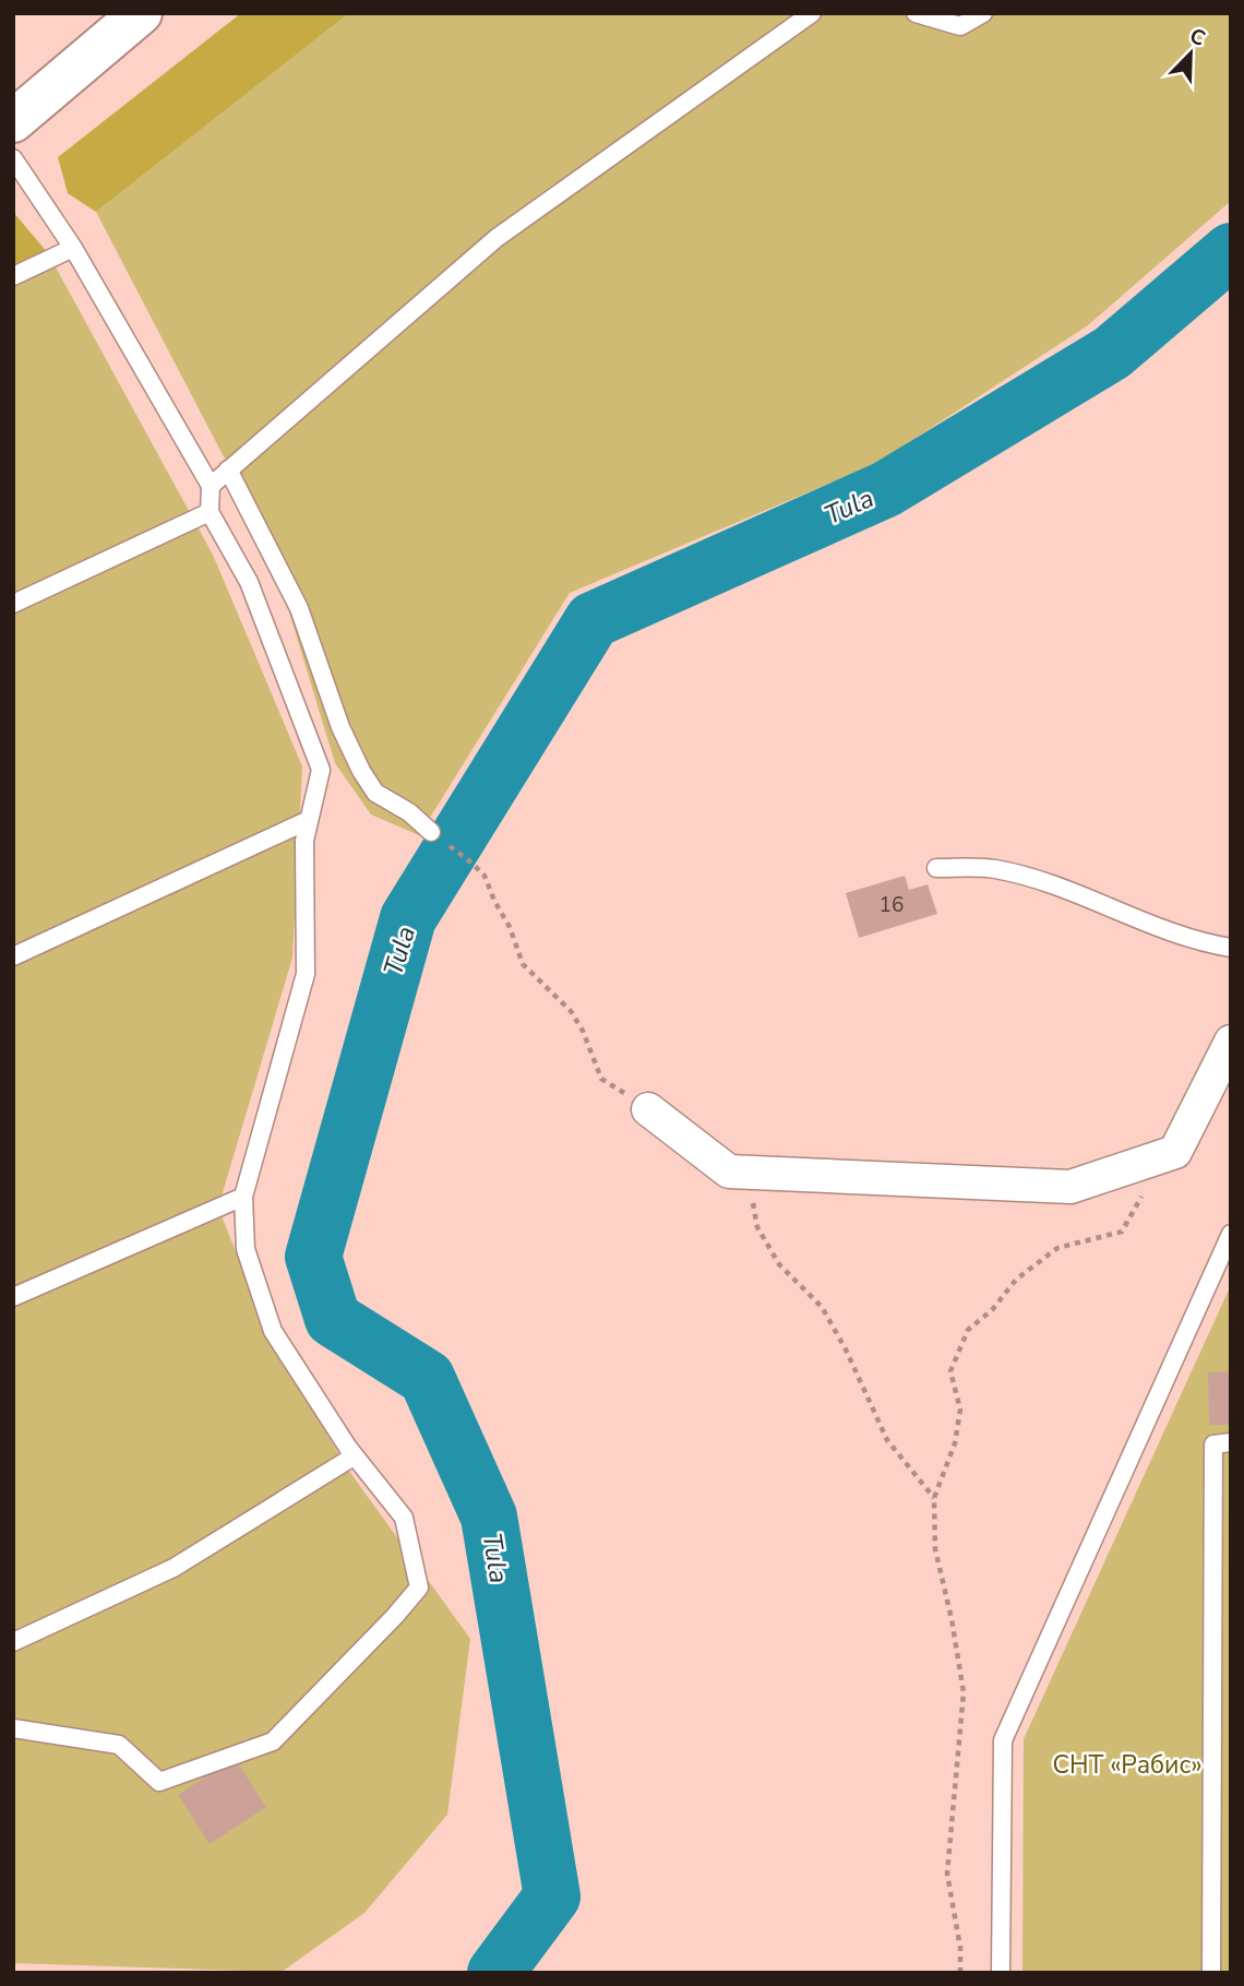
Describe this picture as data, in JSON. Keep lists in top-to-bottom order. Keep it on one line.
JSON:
{"water":["Tula"],"parks":["СНТ «Рабис»"],"house_numbers":["16"],"north":"top right"}
